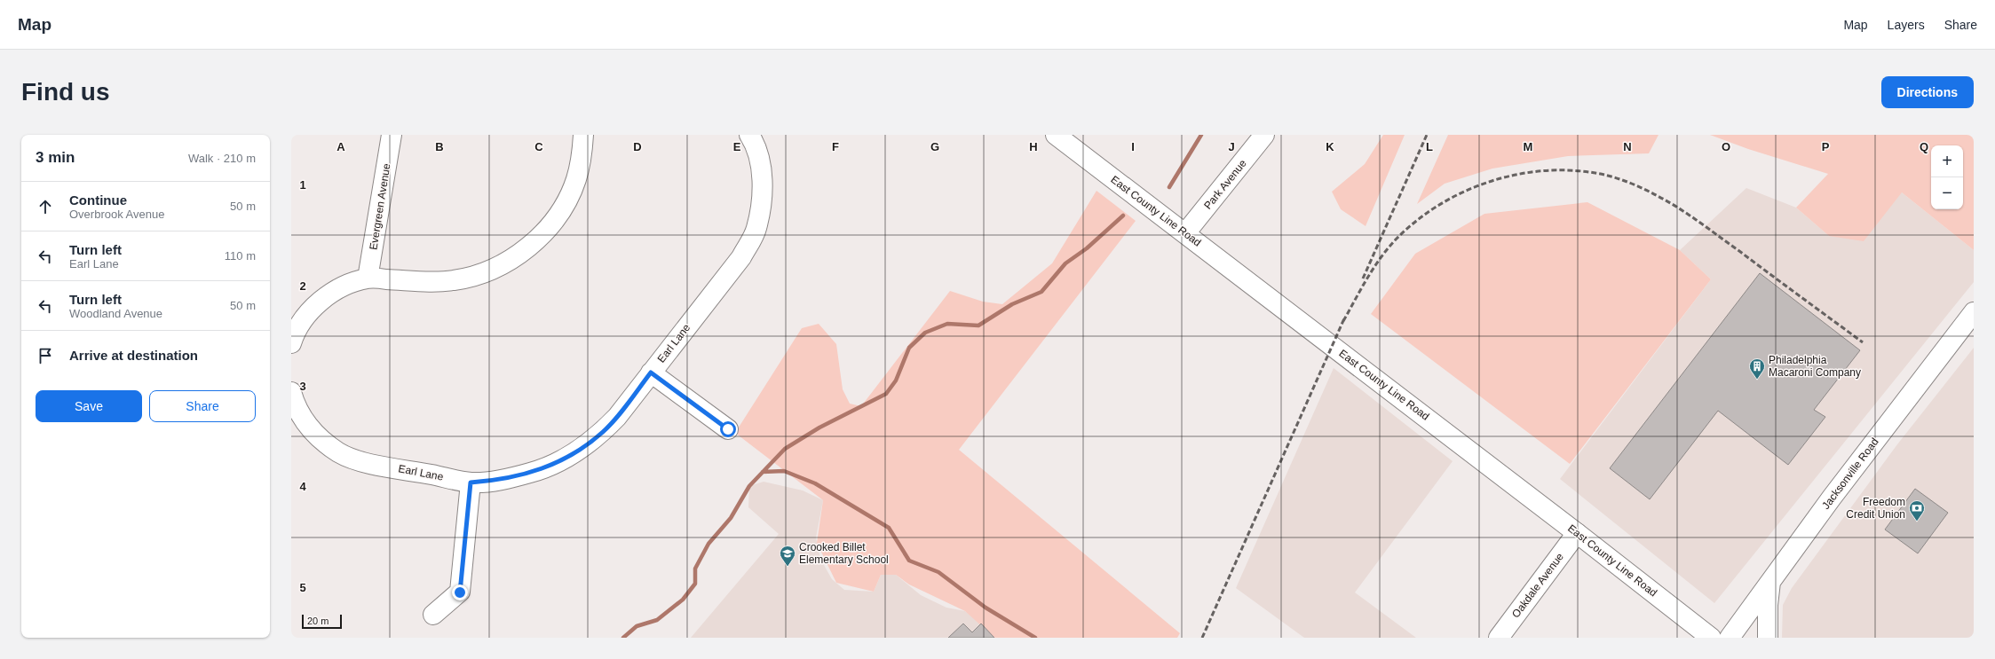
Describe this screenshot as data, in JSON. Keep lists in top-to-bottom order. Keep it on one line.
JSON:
{"streets":{"street":["Park Avenue","Evergreen Avenue","East County Line Road","Earl Lane","Jacksonville Road","Oakdale Avenue"]},"crossings":[["Park Avenue","East County Line Road"],["East County Line Road","Oakdale Avenue"]],"places":{"building":["Philadelphia Macaroni Company"],"bank":["Freedom Credit Union"],"school or university":["Crooked Billet Elementary School"]},"scale_bar":"20 m","page":{"header":"Map","nav":["Map","Layers","Share"],"buttons":["Directions",["Save","Share"]],"title":"Find us","heading":["3 min","Walk · 210 m"],"map_buttons":["+","−"],"list":[["Continue","Overbrook Avenue","50 m"],["Turn left","Earl Lane","110 m"],["Turn left","Woodland Avenue","50 m"],"Arrive at destination"],"scale":"20 m"},"grid":{"columns":["A","B","C","D","E","F","G","H","I","J","K","L","M","N","O","P","Q"],"rows":["1","2","3","4","5"]}}
